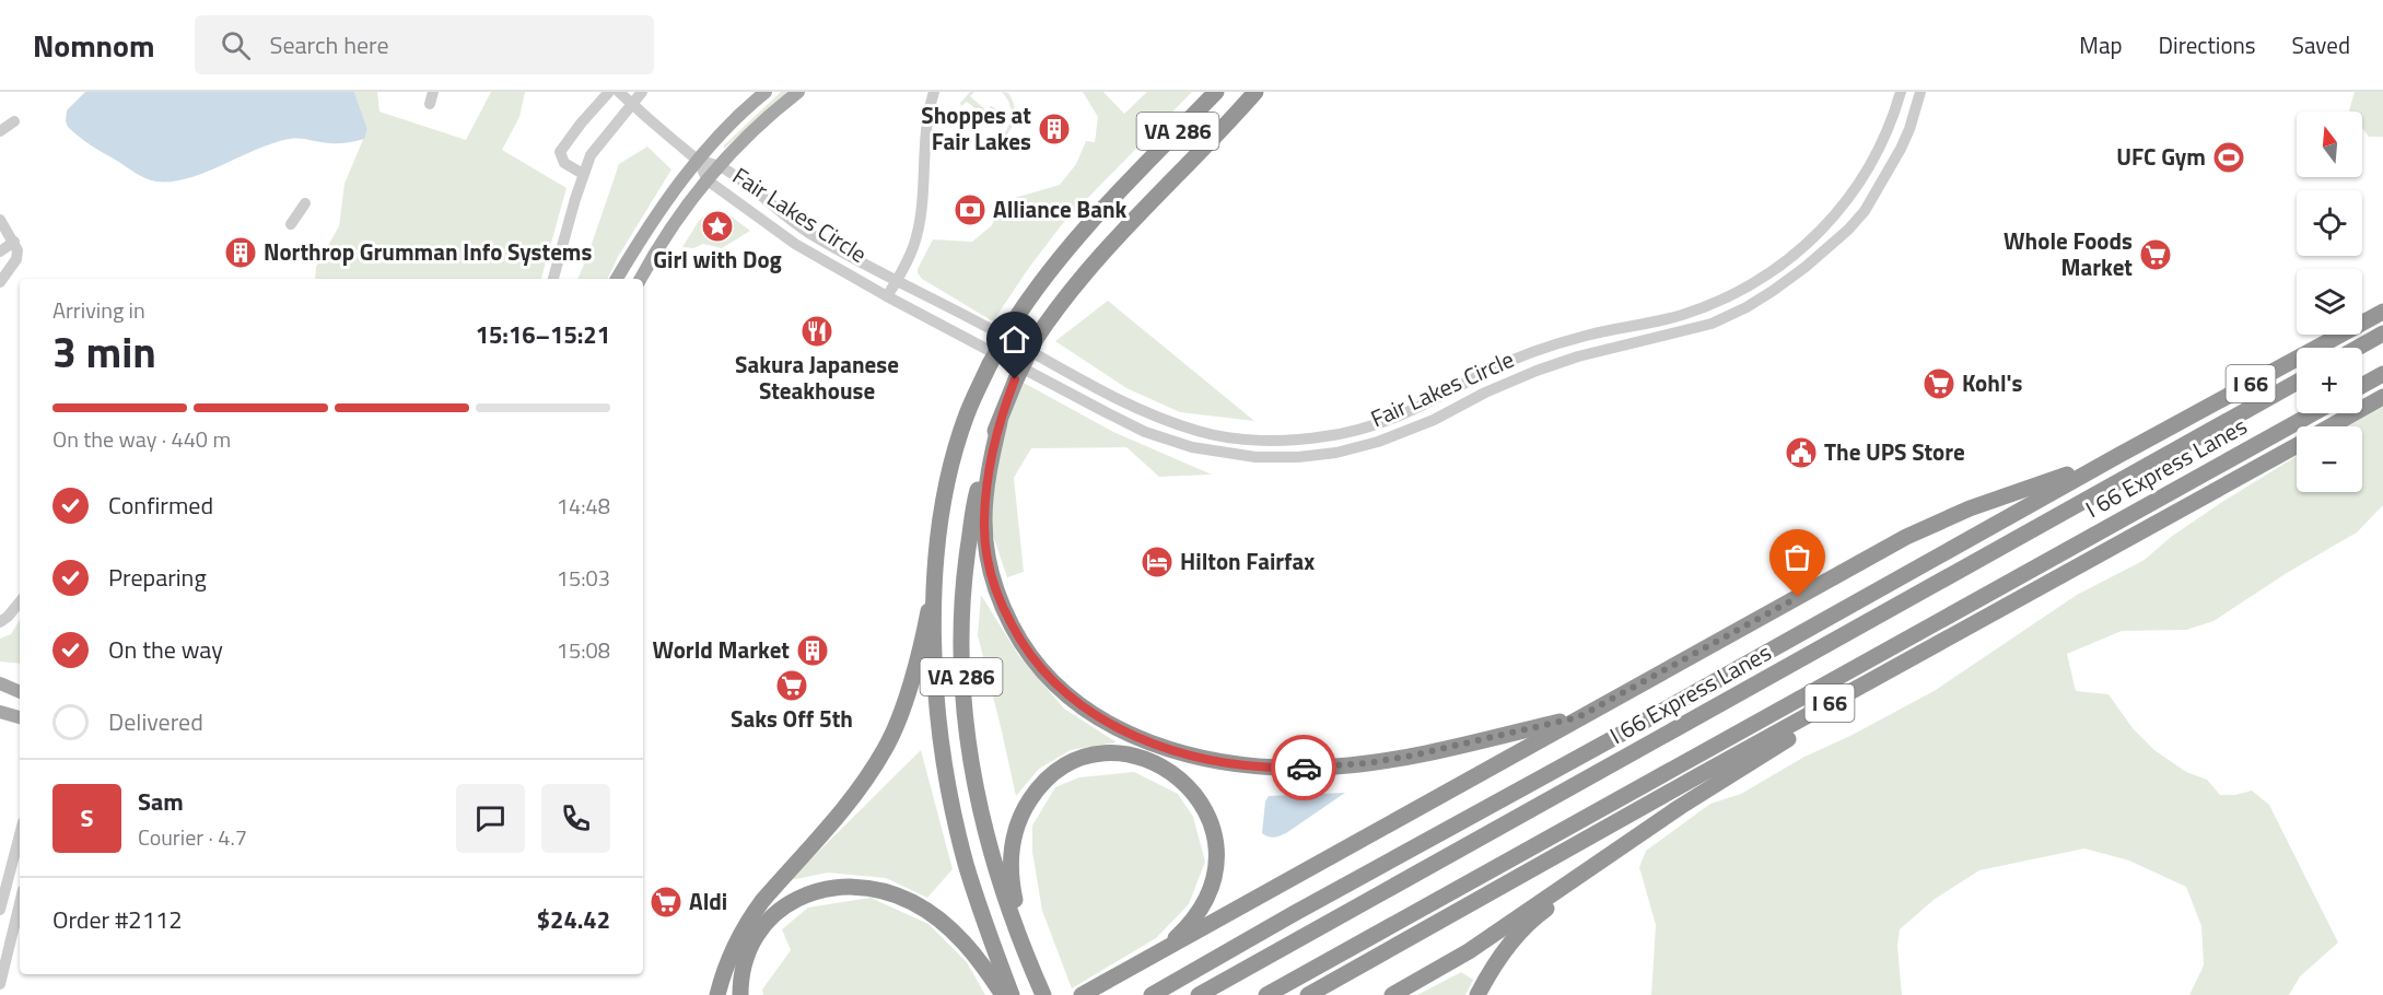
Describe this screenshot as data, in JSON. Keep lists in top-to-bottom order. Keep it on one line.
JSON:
{"streets":{"highway":["VA 286","I 66","I 66 Express Lanes"],"street":["Fair Lakes Circle"]},"places":{"building":["Shoppes at Fair Lakes","Northrop Grumman Info Systems","World Market"],"sports":["UFC Gym"],"bank":["Alliance Bank"],"place":["Girl with Dog"],"supermarket":["Whole Foods Market","Kohl's","Saks Off 5th","Aldi"],"restaurant":["Sakura Japanese Steakhouse"],"public building":["The UPS Store"],"hotel":["Hilton Fairfax"]},"north":"top","page":{"header":"Nomnom","search":"Search here","nav":["Map","Directions","Saved"],"map_buttons":["+","−"],"heading":["3 min","Arriving in","15:16–15:21"],"panel":["Sam","Courier · 4.7","Order #2112","$24.42"],"bar":"On the way · 440 m","list":[["Confirmed","14:48"],["Preparing","15:03"],["On the way","15:08"],"Delivered"],"round":"S"}}
